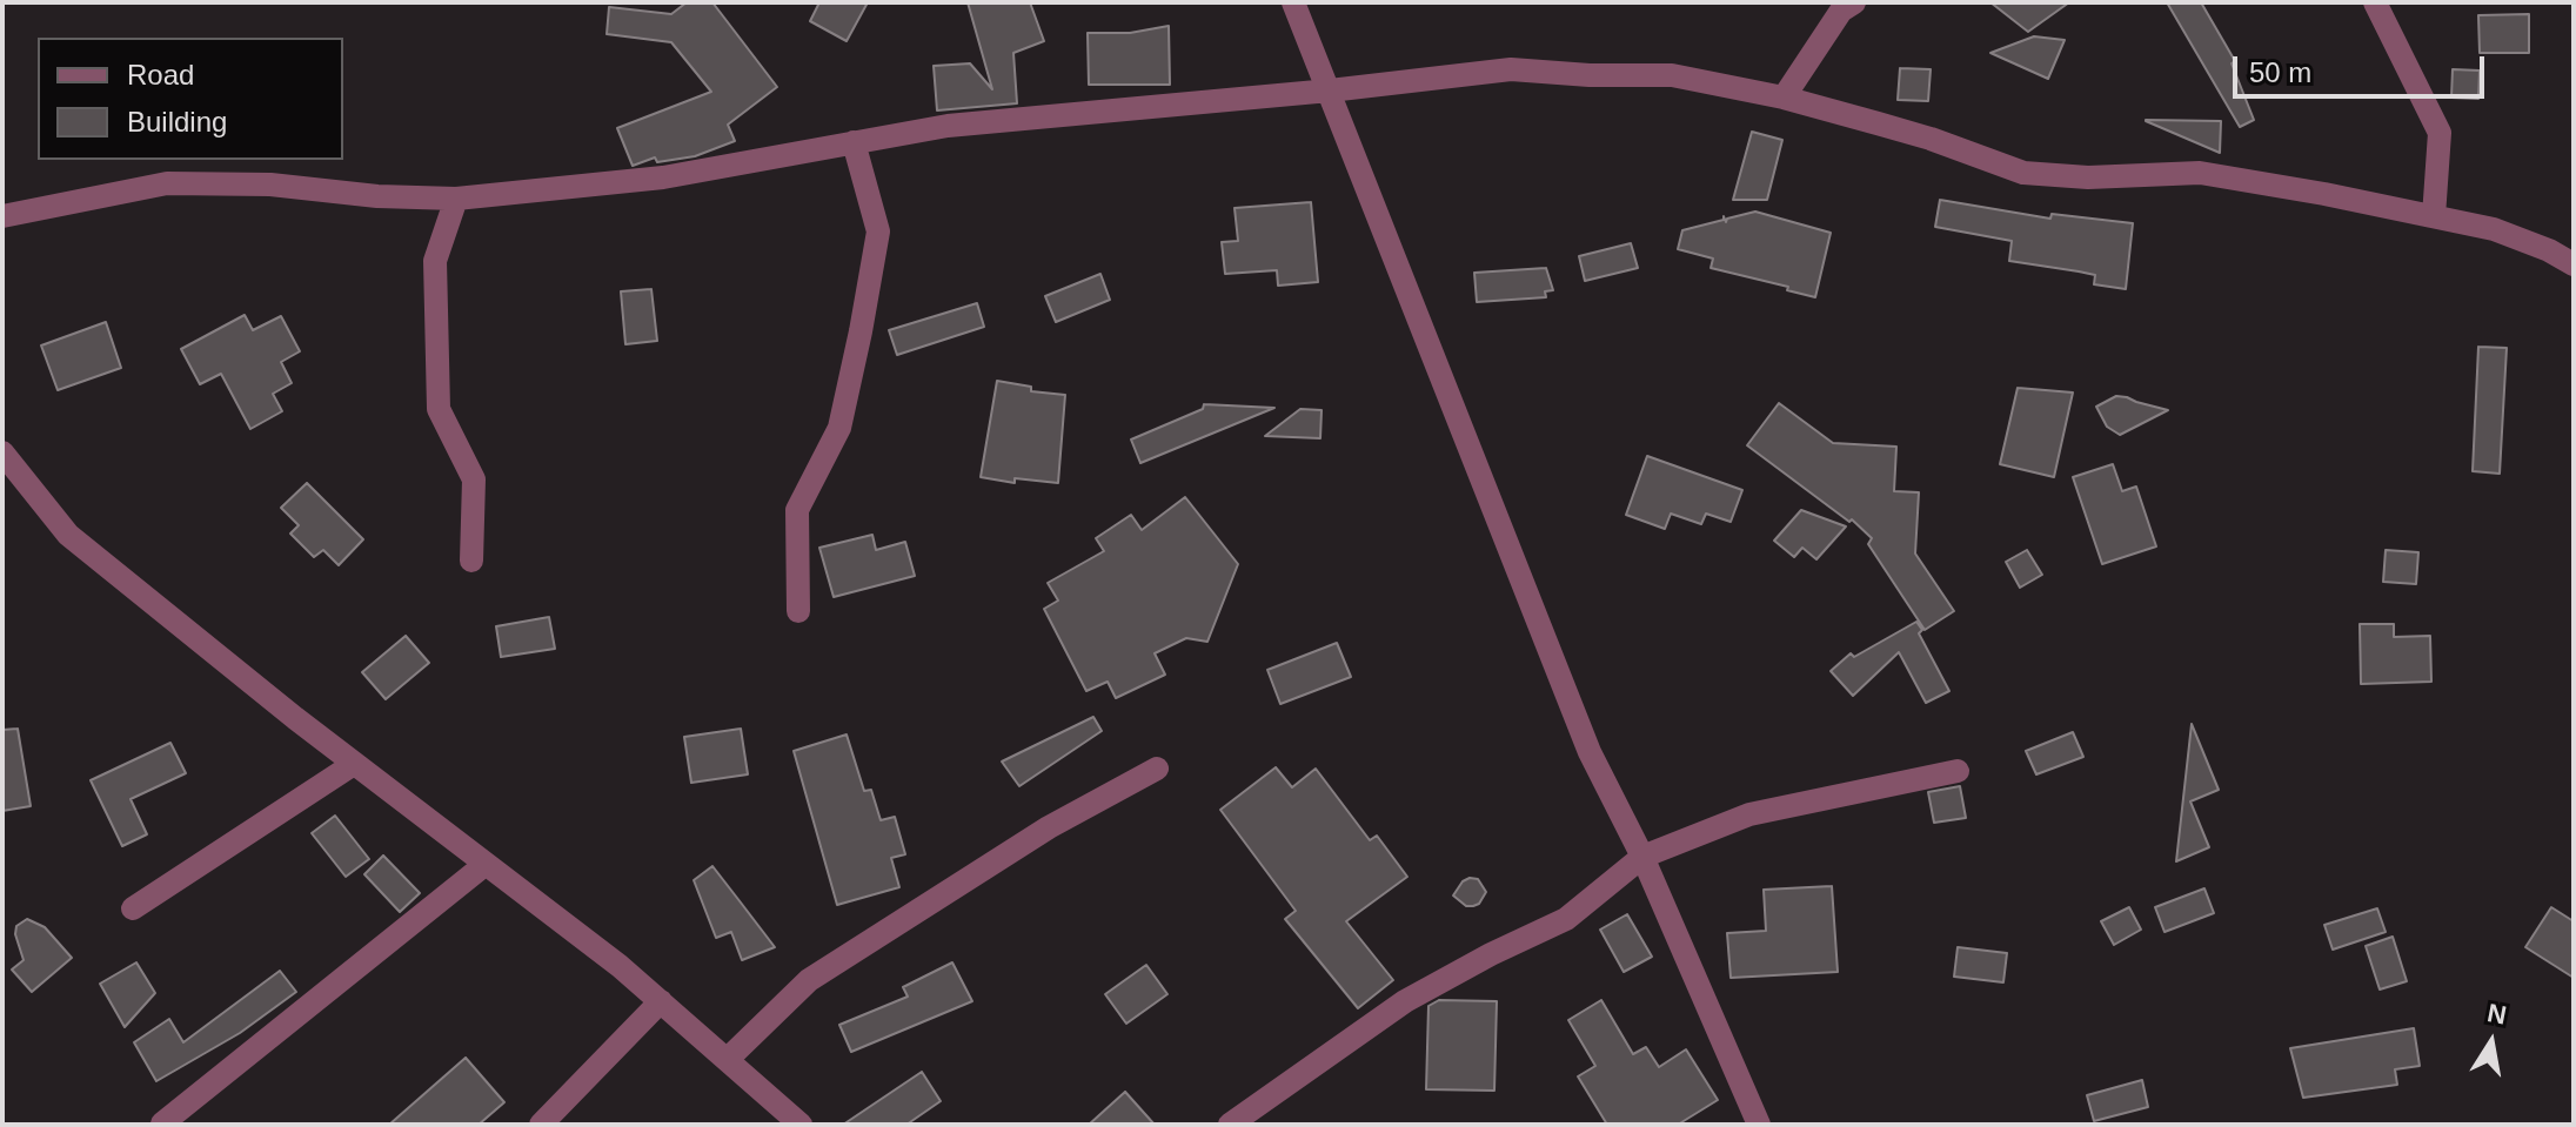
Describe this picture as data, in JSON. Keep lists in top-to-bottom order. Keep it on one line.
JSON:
{"legend":["Road","Building"],"scale_bar":"50 m","north":"top"}
